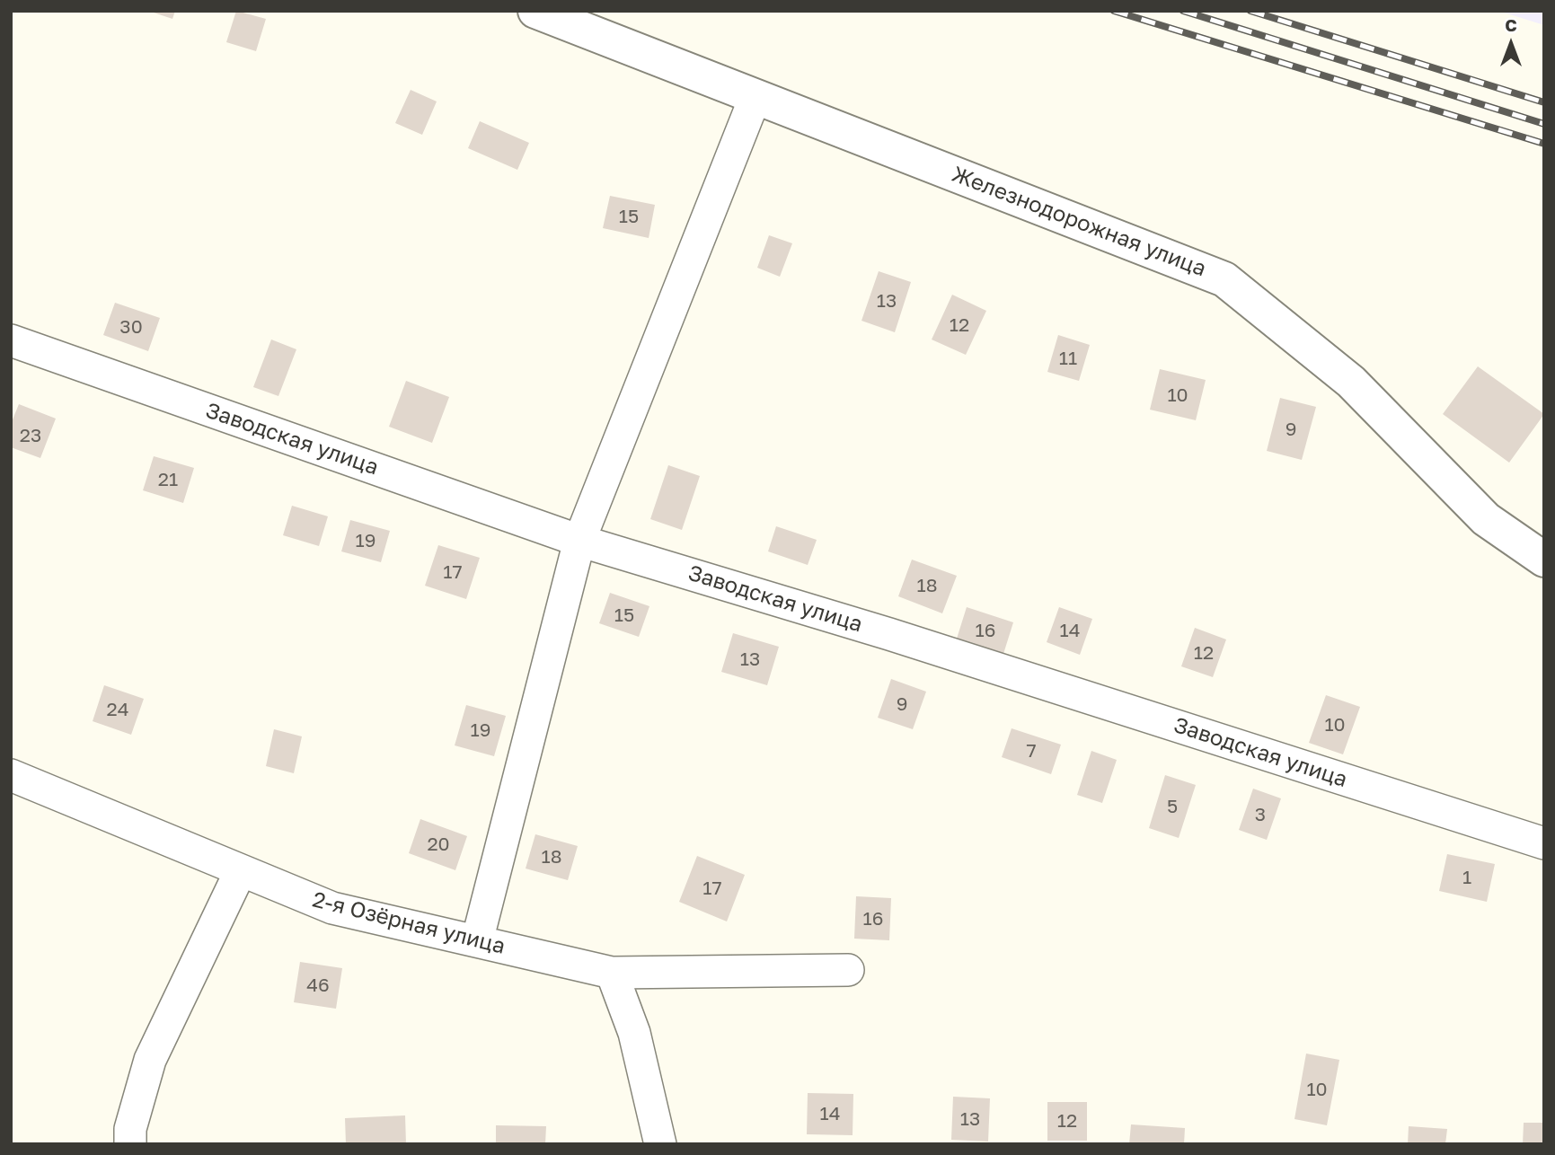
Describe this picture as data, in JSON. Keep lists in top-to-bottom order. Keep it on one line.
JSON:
{"streets":{"street":["Железнодорожная улица","Заводская улица","2-я Озёрная улица"]},"house_numbers":["15","13","12","30","11","10","9","23","21","19","17","18","15","16","14","12","13","9","24","10","19","7","5","3","20","18","1","17","16","46","10","14","13","12"],"north":"top"}
